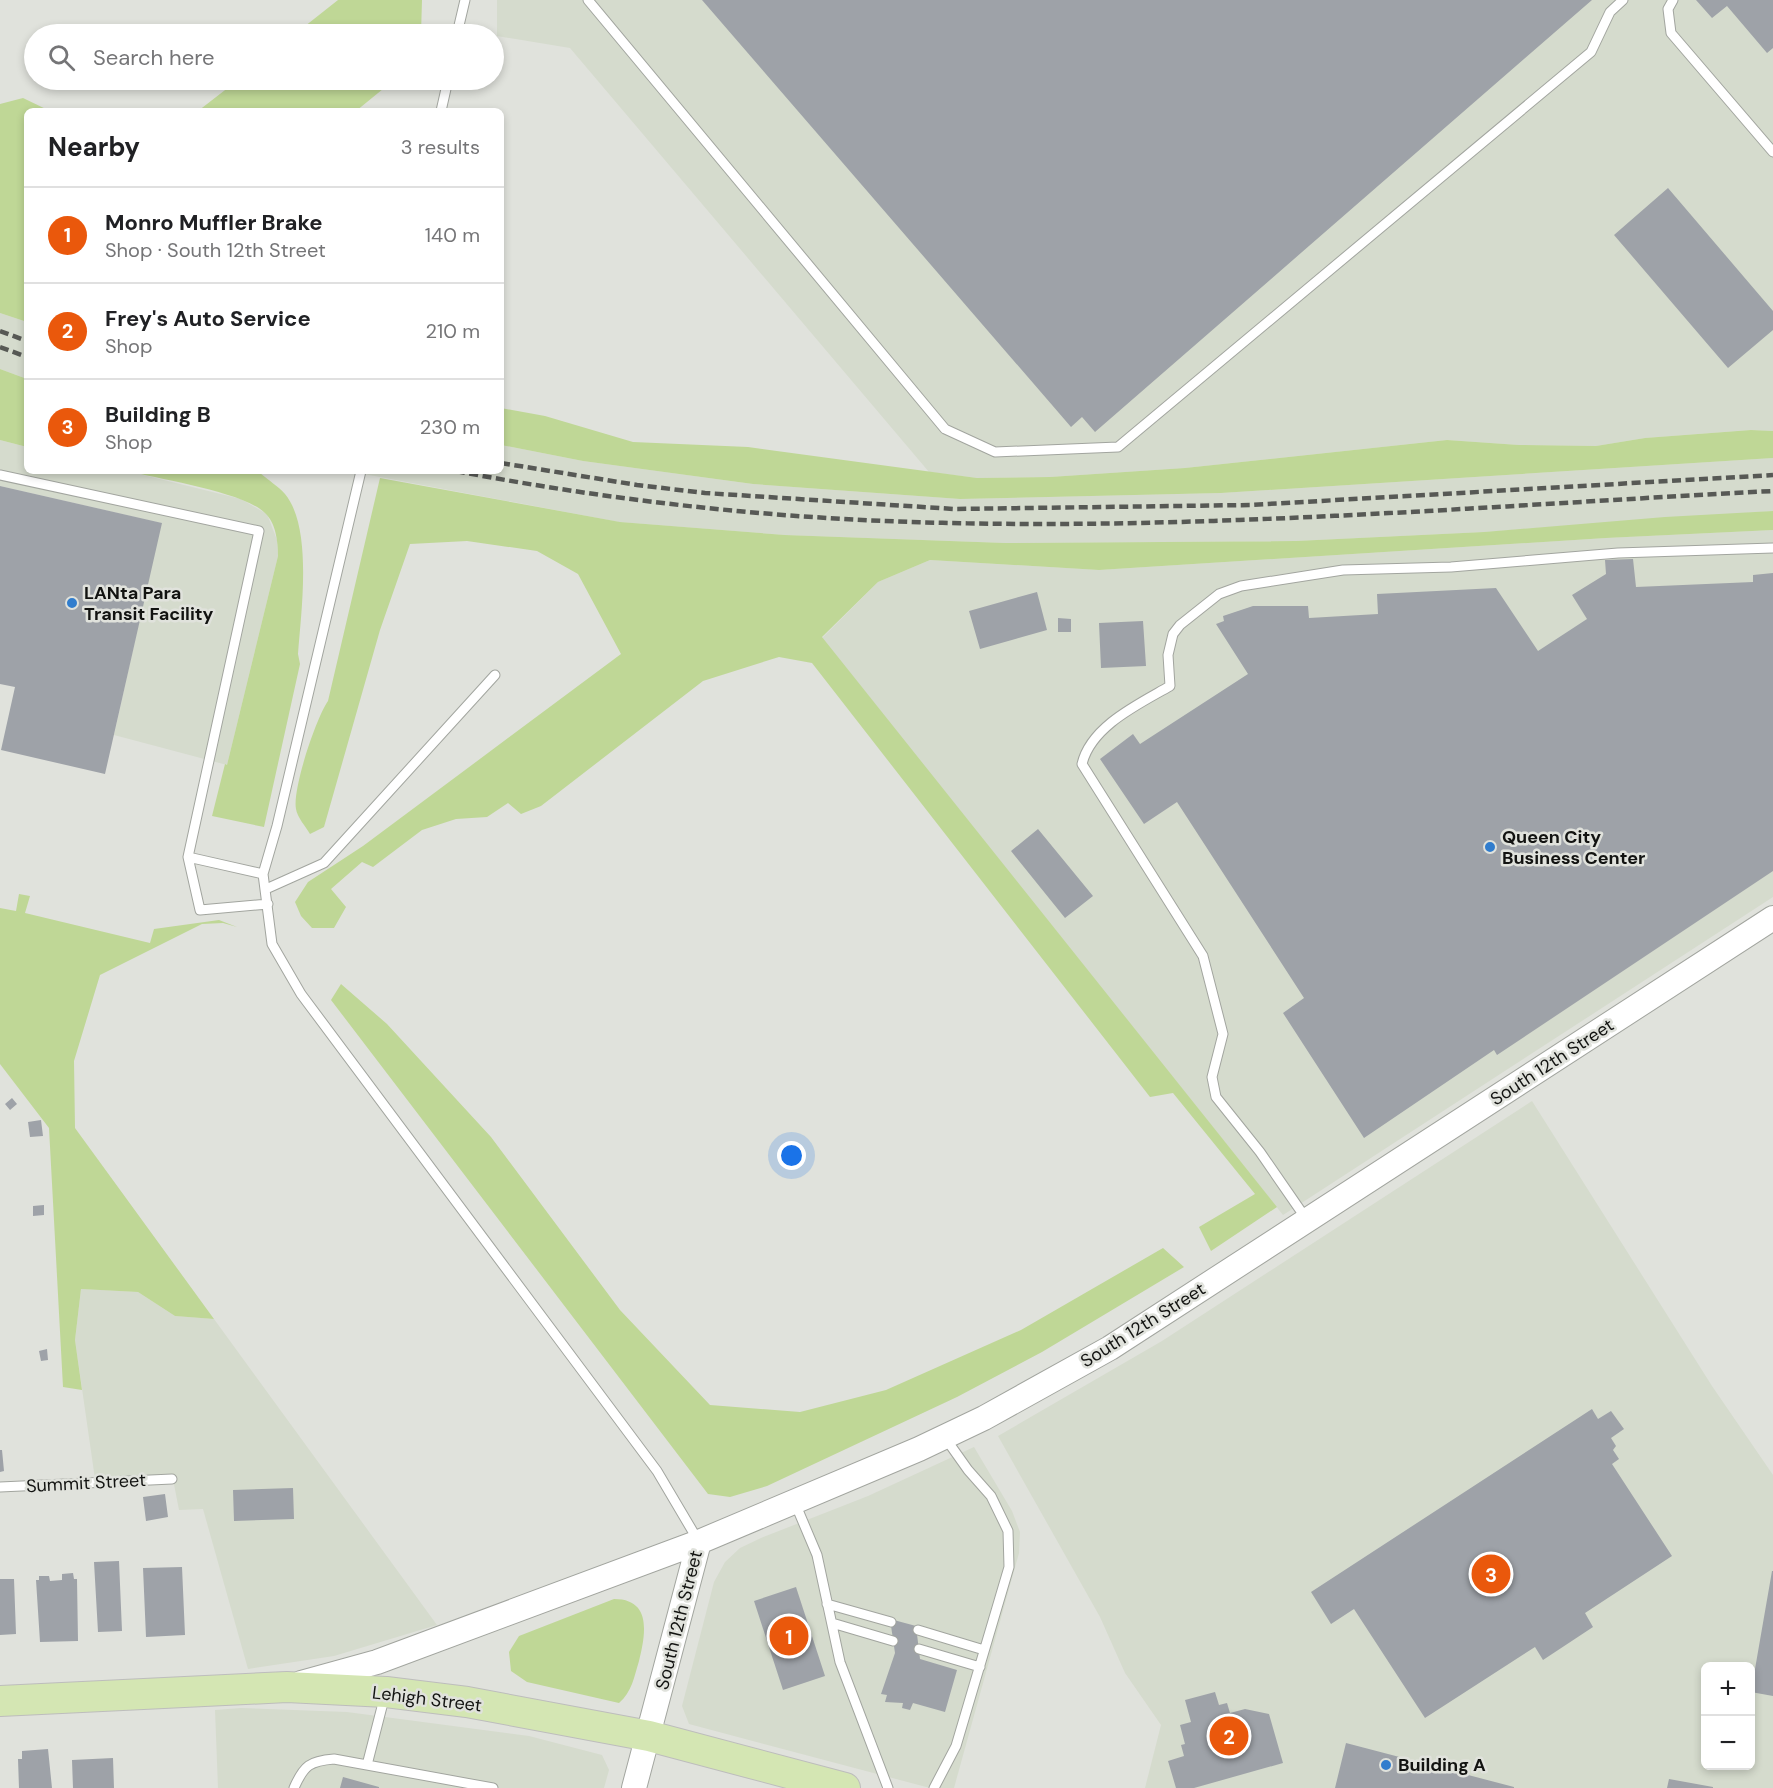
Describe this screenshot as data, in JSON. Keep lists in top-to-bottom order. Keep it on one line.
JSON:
{"streets":{"main road":["Lehigh Street"],"street":["South 12th Street"],"lane":["Summit Street"]},"crossings":[["South 12th Street","Lehigh Street"]],"places":["LANta Para Transit Facility","Queen City Business Center","Building A"],"page":{"search":"Search here","heading":["Nearby","3 results"],"list":[{"mark":"1","name":"Monro Muffler Brake","note":"Shop · South 12th Street","value":"140 m"},{"mark":"2","name":"Frey's Auto Service","note":"Shop","value":"210 m"},{"mark":"3","name":"Building B","note":"Shop","value":"230 m"}],"pins":["3","1","2"],"map_buttons":["+","−"]}}
